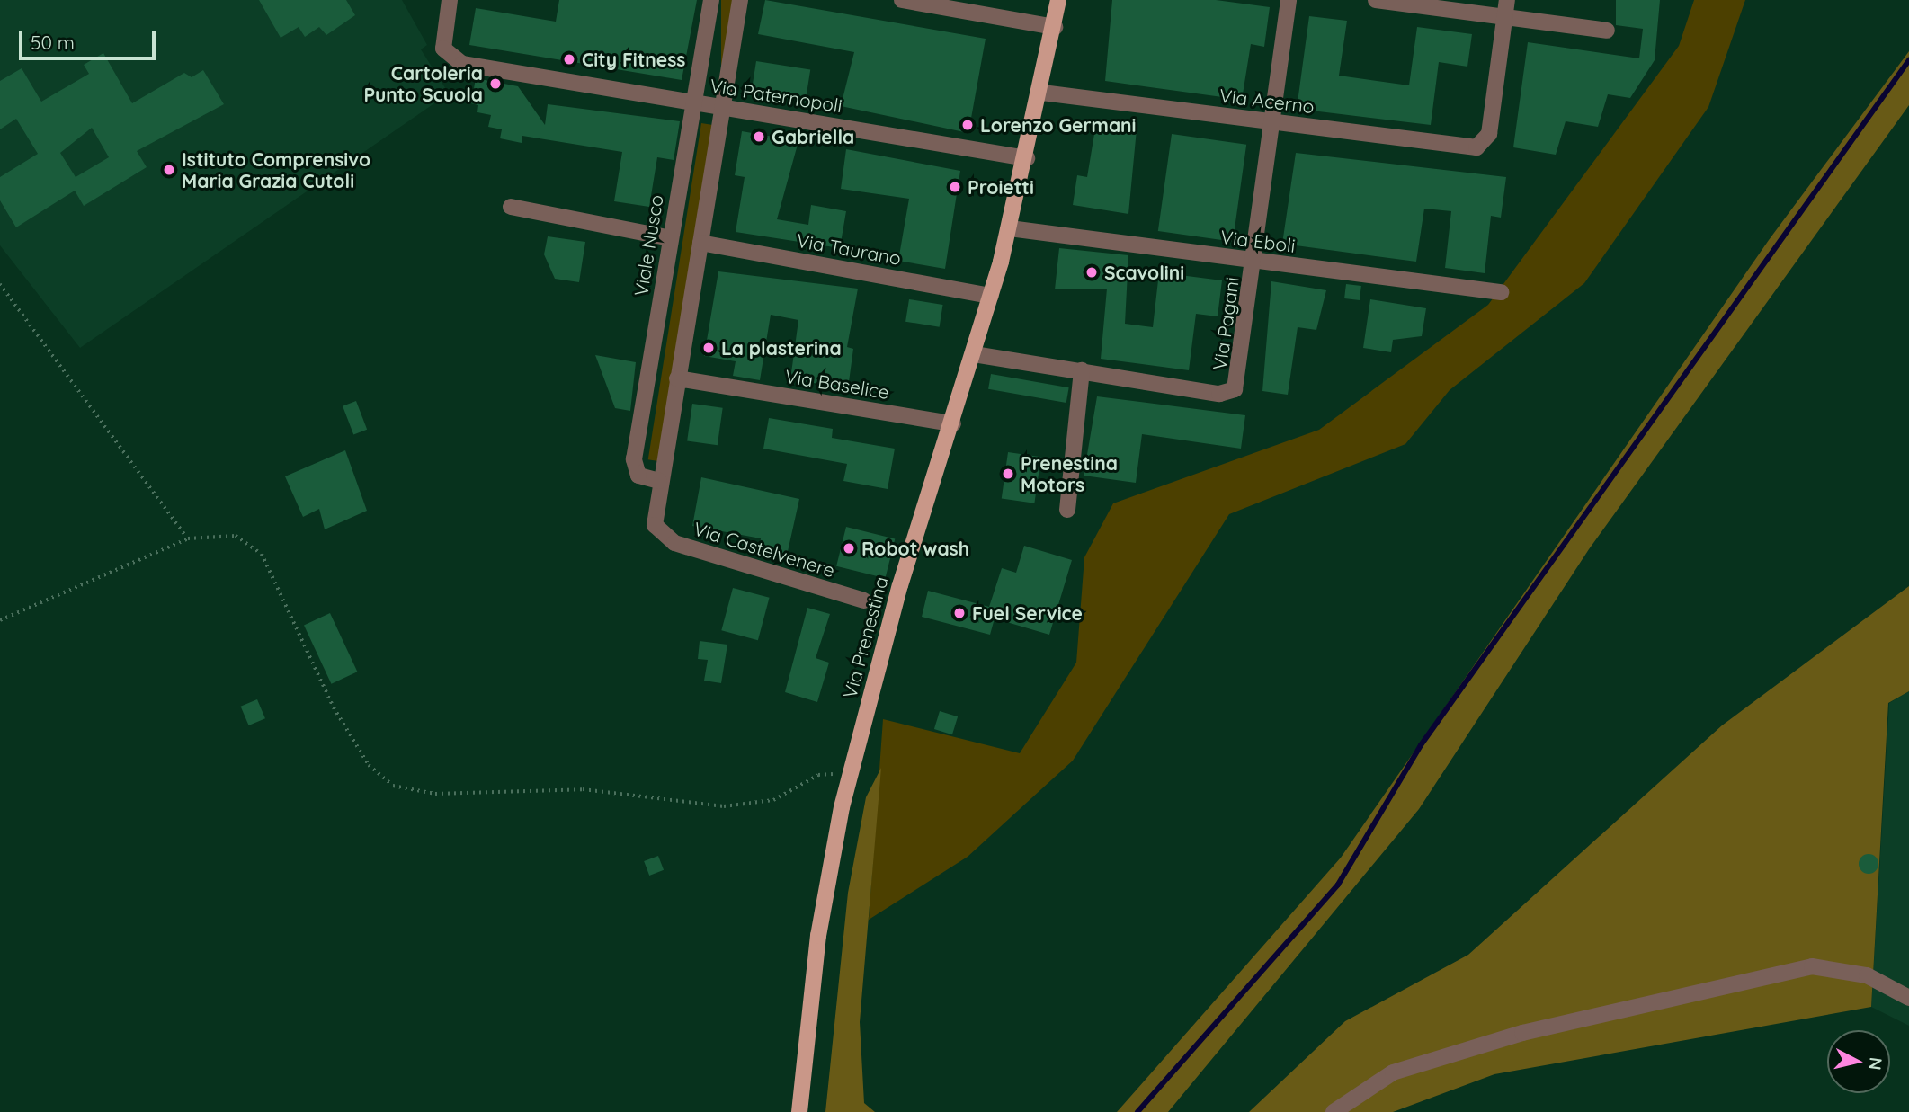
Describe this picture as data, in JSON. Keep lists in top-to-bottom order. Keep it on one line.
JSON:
{"streets":{"main road":["Via Prenestina"],"street":["Via Paternopoli","Via Acerno","Via Eboli","Viale Nusco","Via Taurano","Via Pagani","Via Baselice","Via Castelvenere"]},"crossings":[["Via Paternopoli","Viale Nusco"],["Via Paternopoli","Via Prenestina"],["Via Acerno","Via Pagani"],["Via Acerno","Via Prenestina"],["Via Eboli","Via Pagani"],["Via Eboli","Via Prenestina"],["Viale Nusco","Via Castelvenere"],["Via Taurano","Via Prenestina"],["Via Baselice","Via Prenestina"]],"places":["City Fitness","Cartoleria Punto Scuola","Lorenzo Germani","Gabriella","Istituto Comprensivo Maria Grazia Cutoli","Proietti","Scavolini","La plasterina","Prenestina Motors","Robot wash","Fuel Service"],"scale_bar":"50 m","north":"right"}
